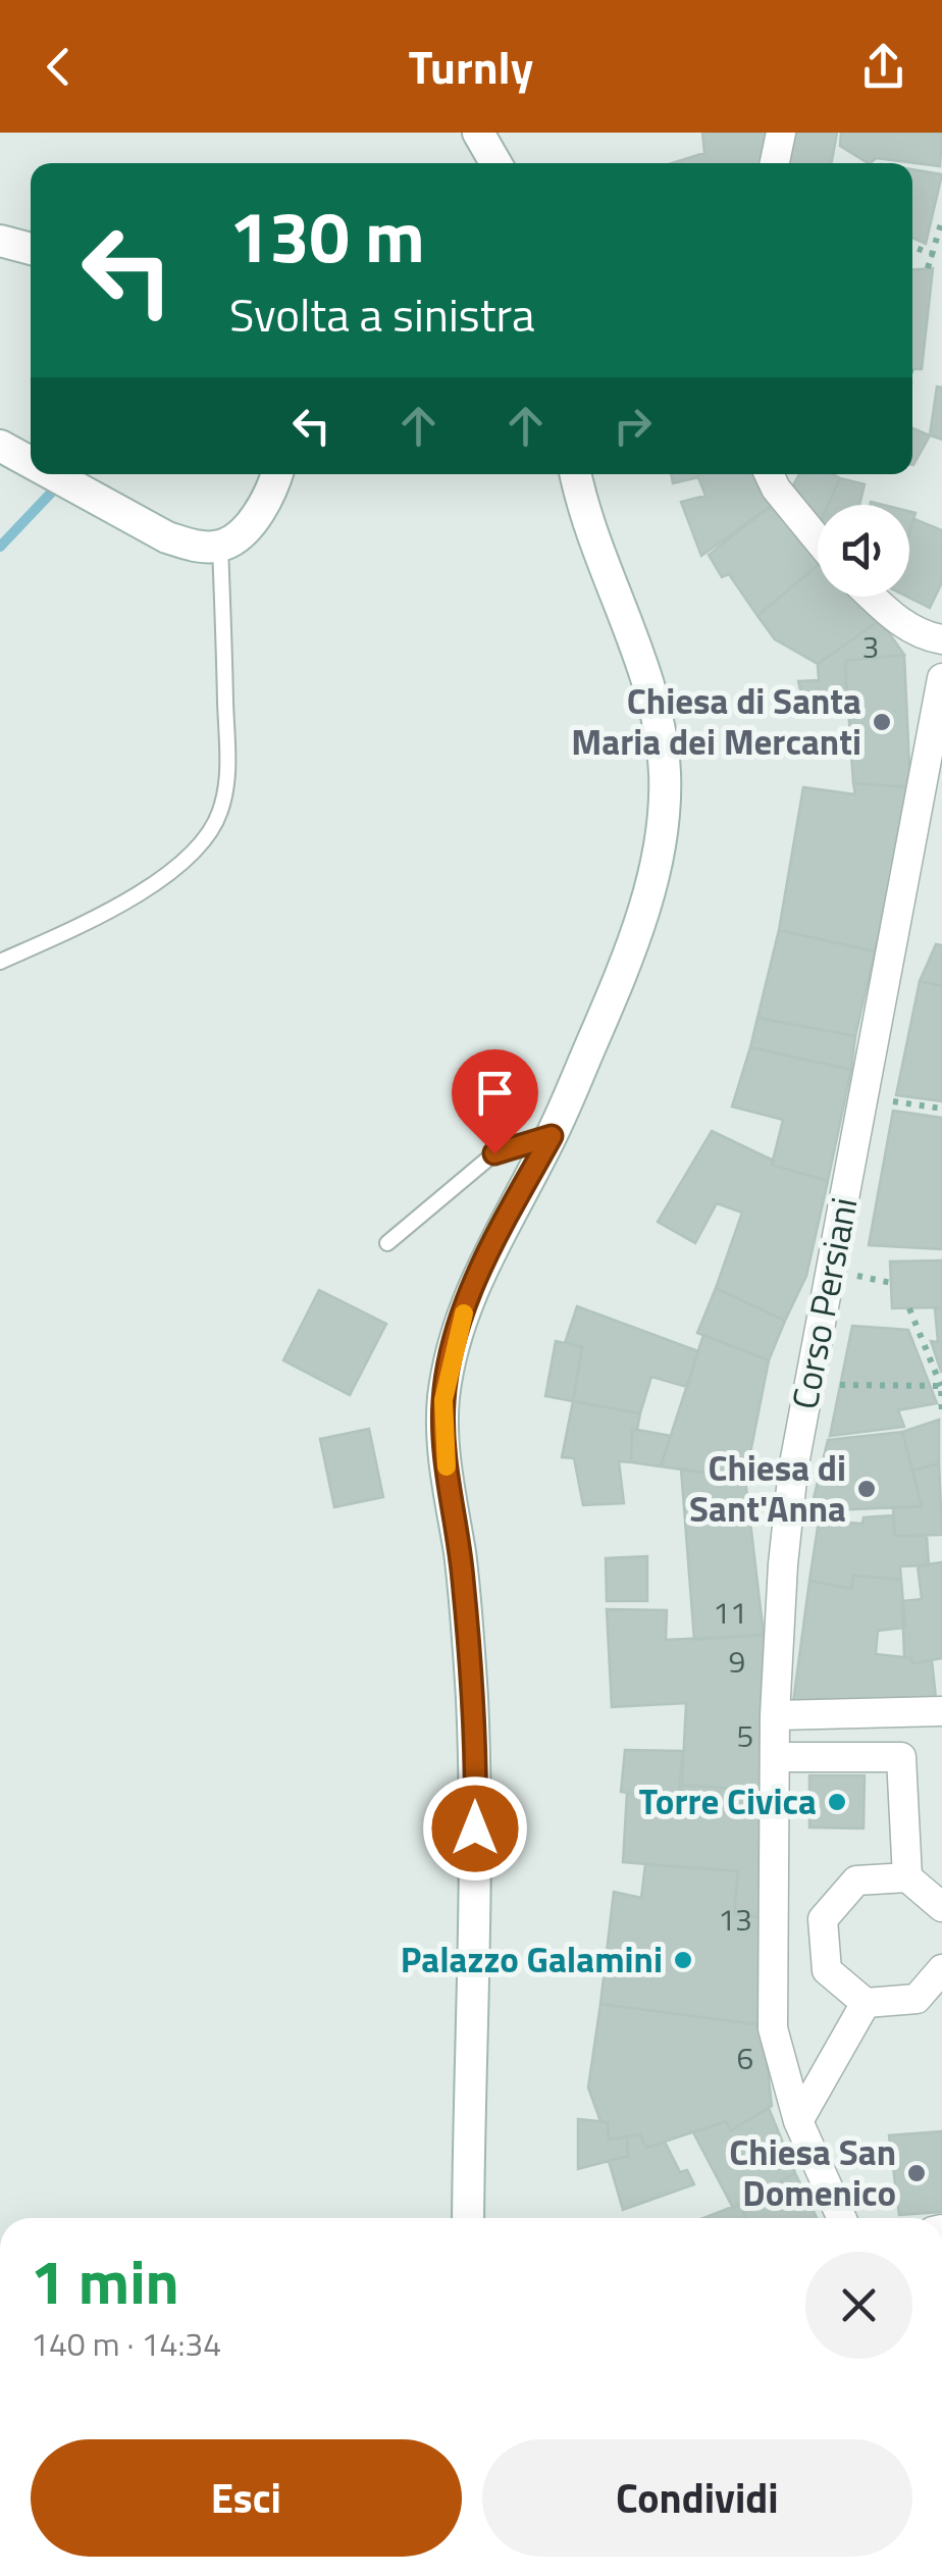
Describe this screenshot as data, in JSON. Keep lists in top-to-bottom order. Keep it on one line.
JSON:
{"streets":{"street":["Corso Persiani"]},"places":["Chiesa di Santa Maria dei Mercanti","Chiesa di Sant'Anna","Torre Civica","Palazzo Galamini","Chiesa San Domenico"],"house_numbers":["3","11","9","5","13","6"],"page":{"header":"Turnly","turn":["130 m","Svolta a sinistra"],"heading":["1 min","140 m · 14:34"],"buttons":["Esci","Condividi"]}}
